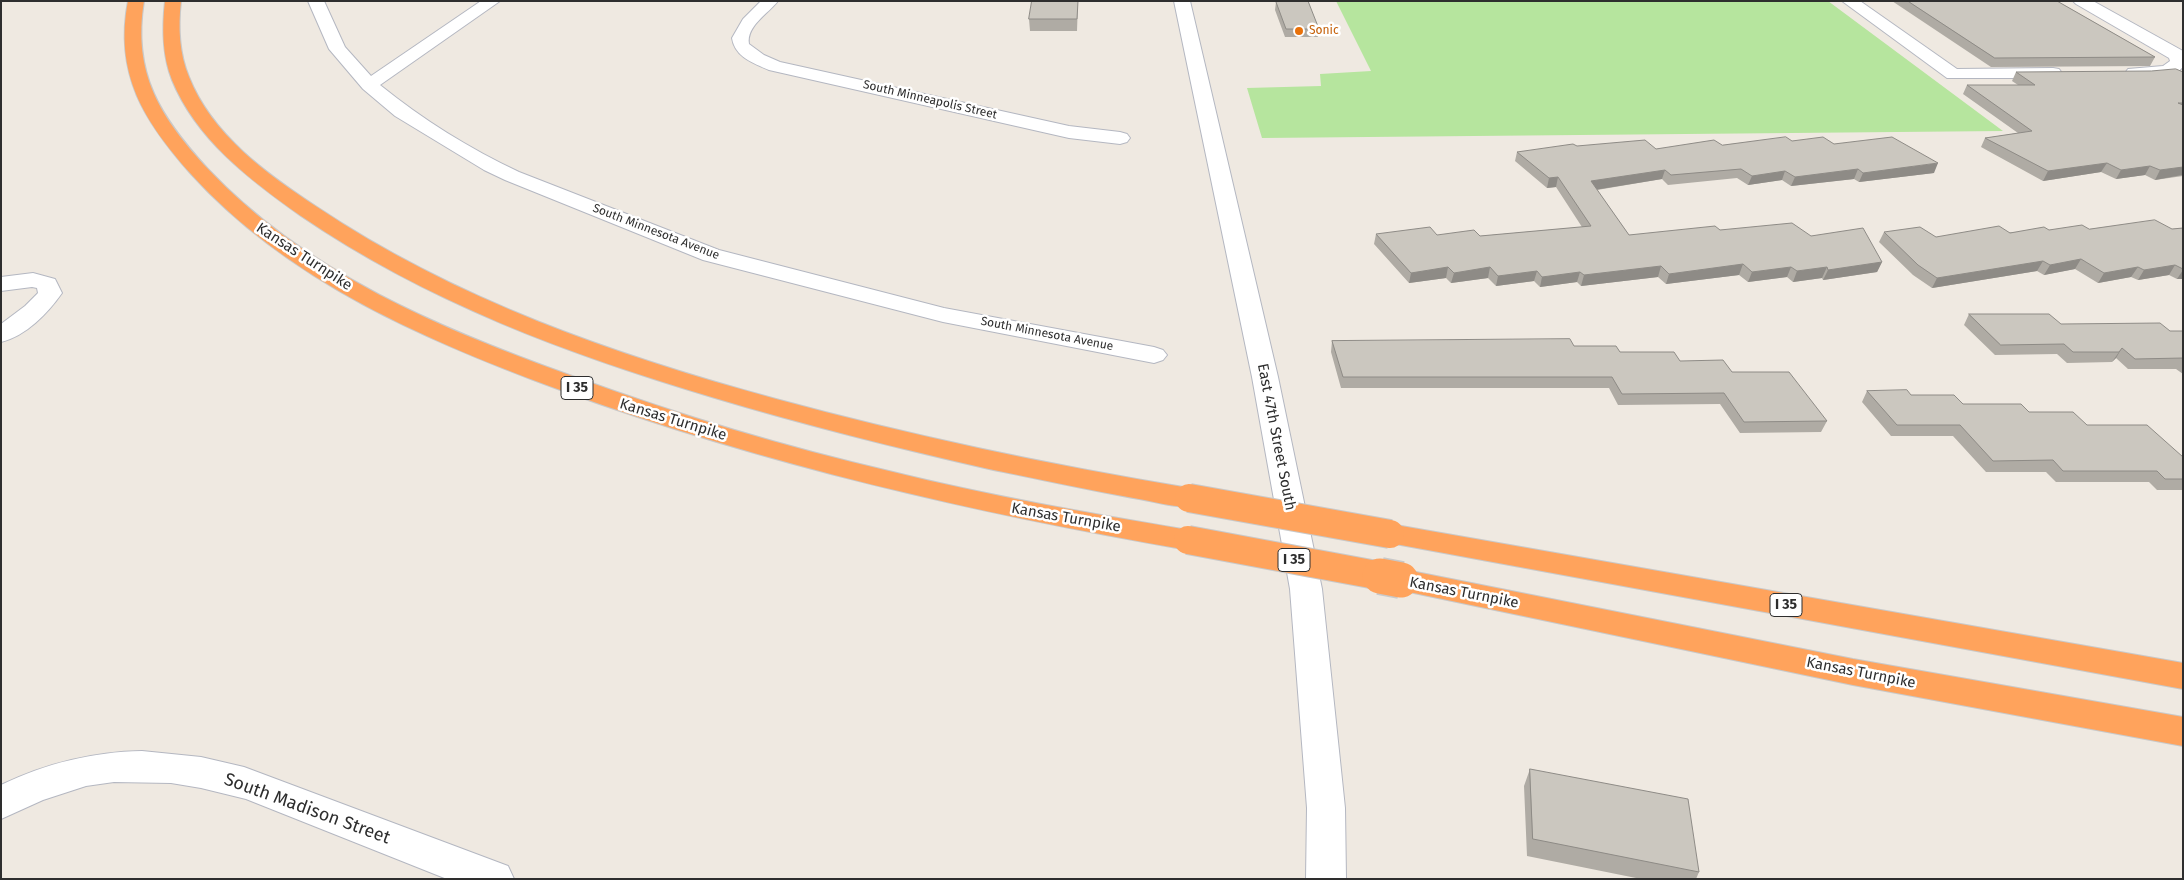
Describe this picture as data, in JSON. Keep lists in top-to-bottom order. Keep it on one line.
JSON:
{"streets":{"highway":["Kansas Turnpike","I 35"],"street":["South Minneapolis Street","South Minnesota Avenue","East 47th Street South","South Madison Street"]},"places":["Sonic"]}
